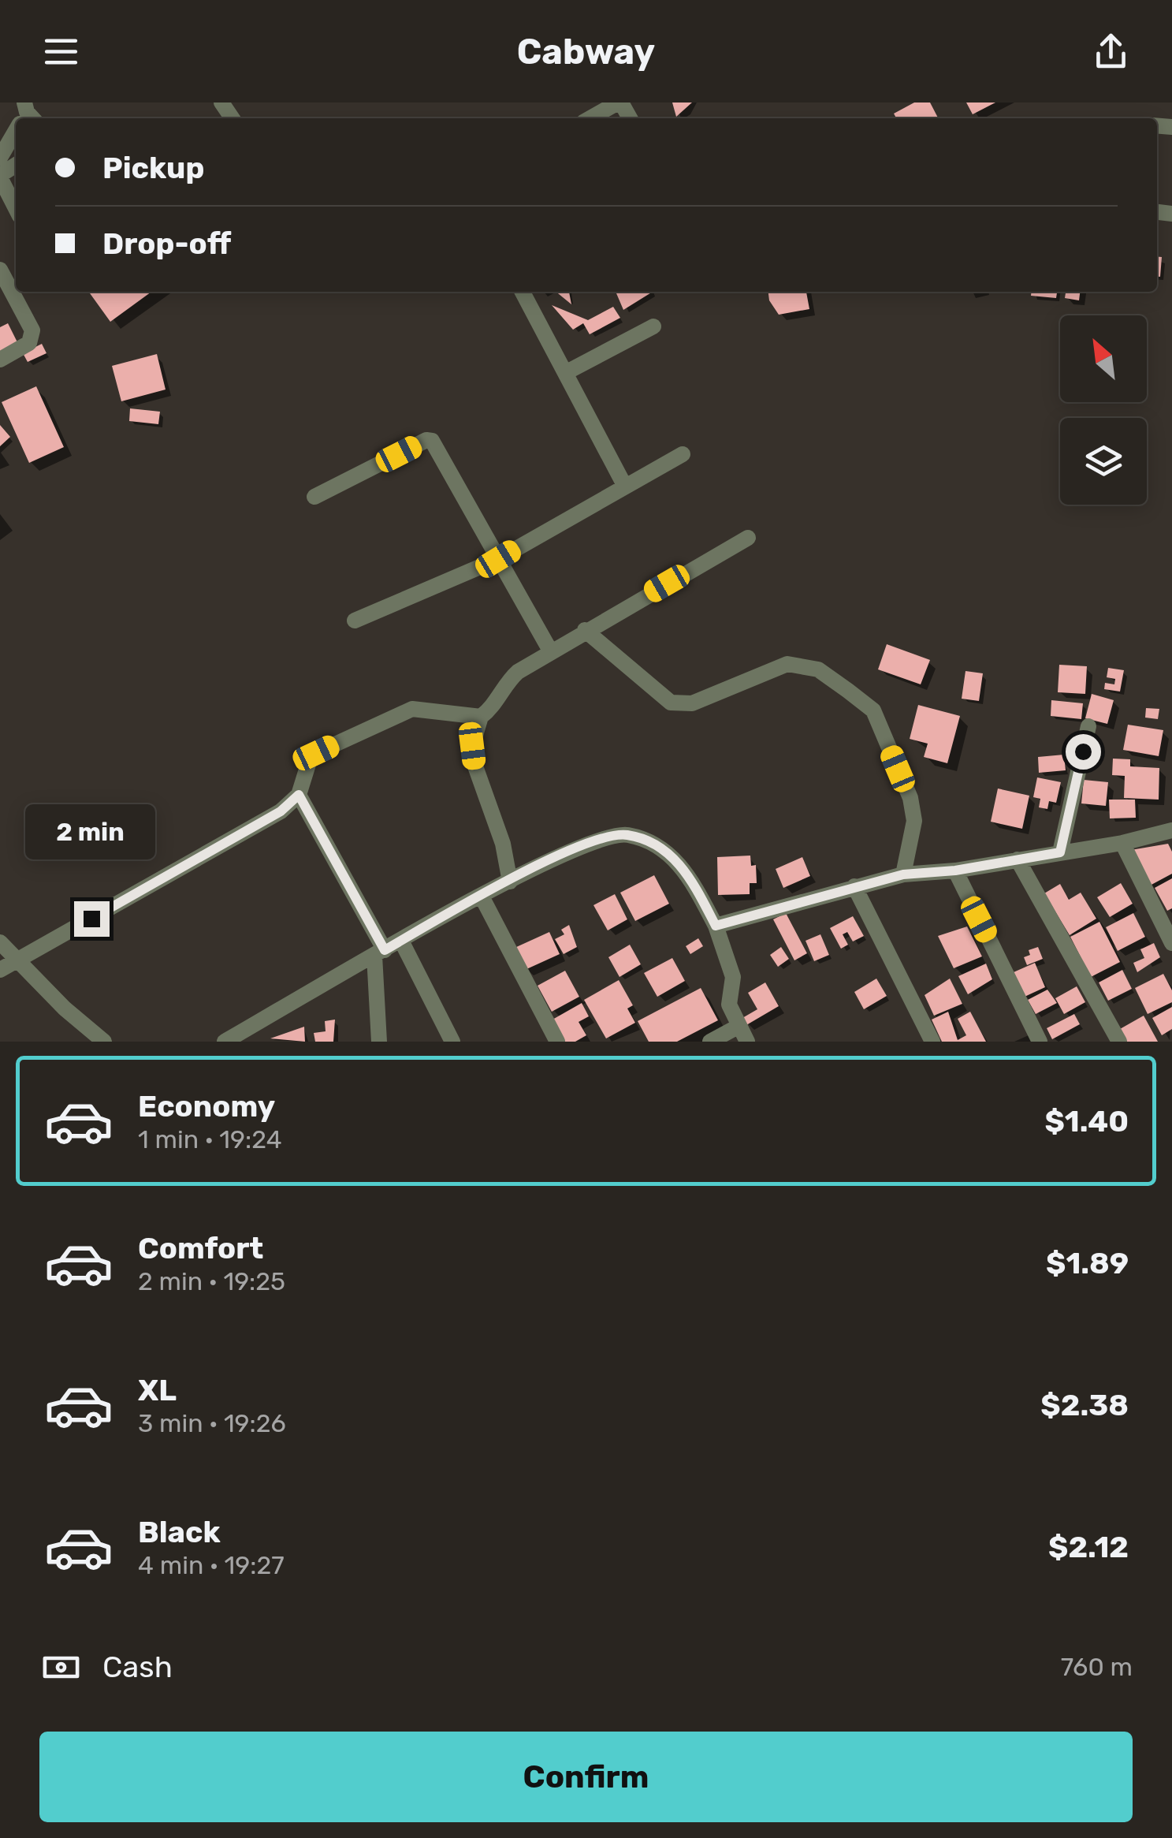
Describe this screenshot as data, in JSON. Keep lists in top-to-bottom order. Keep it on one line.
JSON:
{"north":"top left","page":{"header":"Cabway","banner":["Pickup","Drop-off"],"bubble":"2 min","list":[{"name":"Economy","note":"1 min · 19:24","value":"$1.40"},{"name":"Comfort","note":"2 min · 19:25","value":"$1.89"},{"name":"XL","note":"3 min · 19:26","value":"$2.38"},{"name":"Black","note":"4 min · 19:27","value":"$2.12"}],"pay":["Cash","760 m"],"buttons":"Confirm"}}
